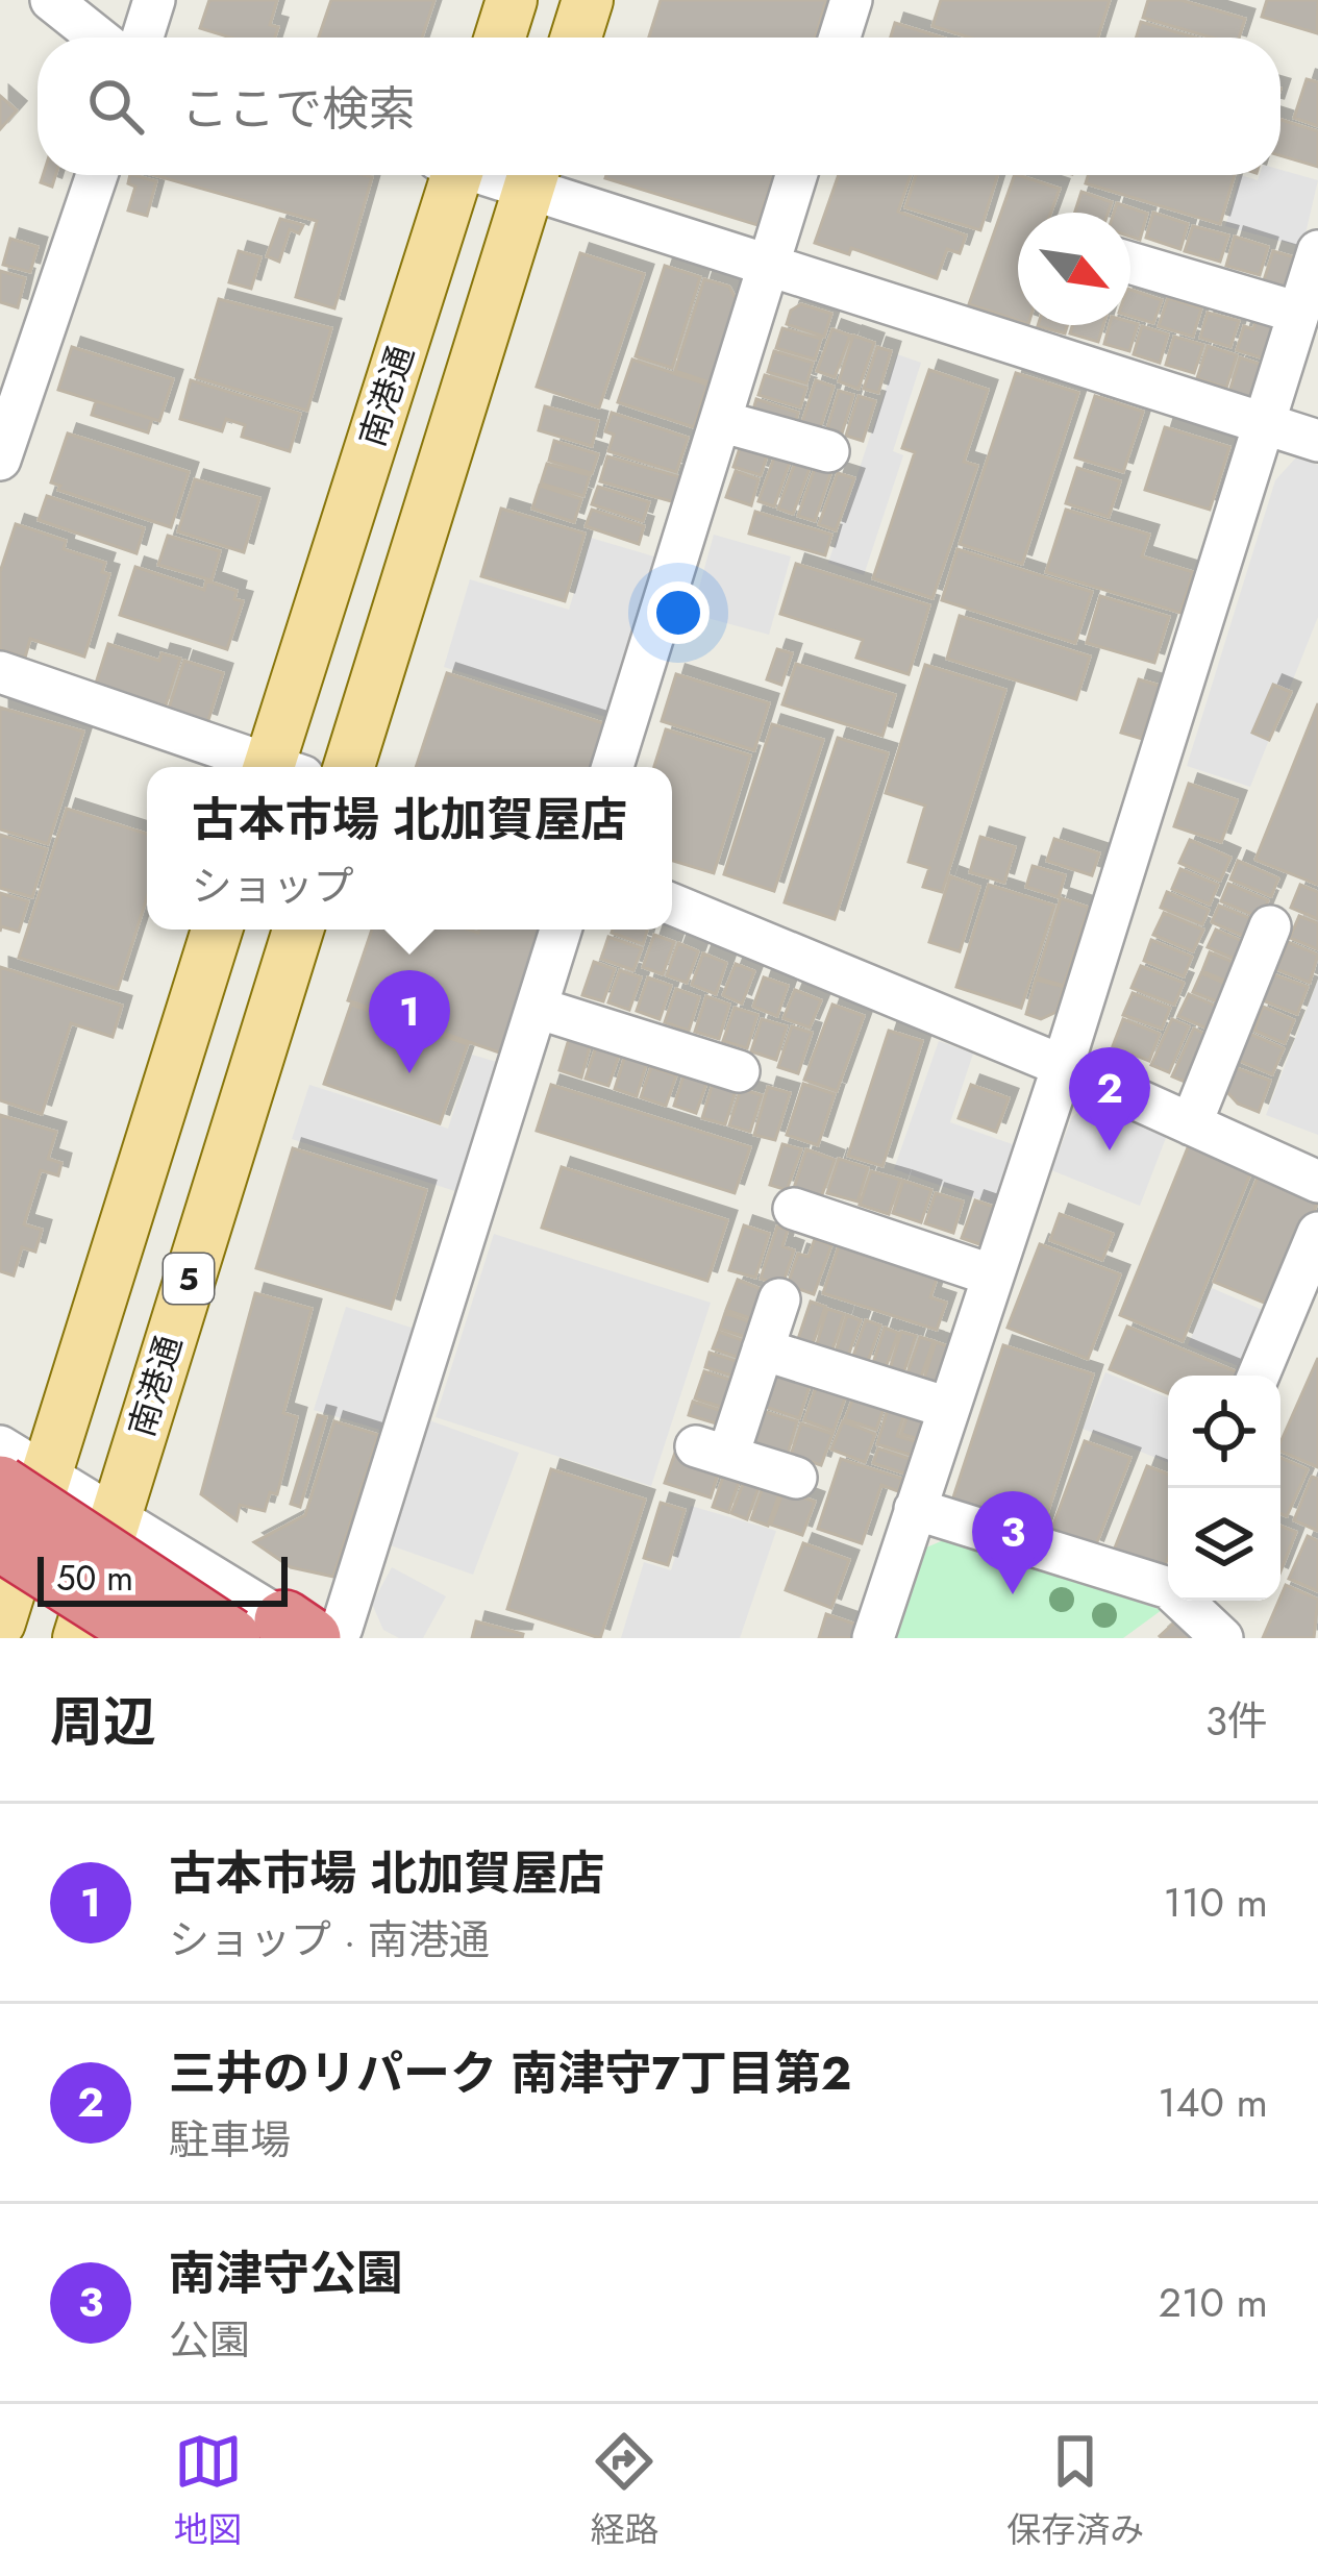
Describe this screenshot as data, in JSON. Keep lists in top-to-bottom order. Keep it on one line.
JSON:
{"streets":{"main road":["南港通","5"]},"scale_bar":"50 m","north":"bottom right","page":{"search":"ここで検索","popup":["古本市場 北加賀屋店","ショップ"],"pins":["1","2","3"],"scale":"50 m","heading":["周辺","3件"],"list":[{"mark":"1","name":"古本市場 北加賀屋店","note":"ショップ · 南港通","value":"110 m"},{"mark":"2","name":"三井のリパーク 南津守7丁目第2","note":"駐車場","value":"140 m"},{"mark":"3","name":"南津守公園","note":"公園","value":"210 m"}],"nav":["地図","経路","保存済み"]}}
